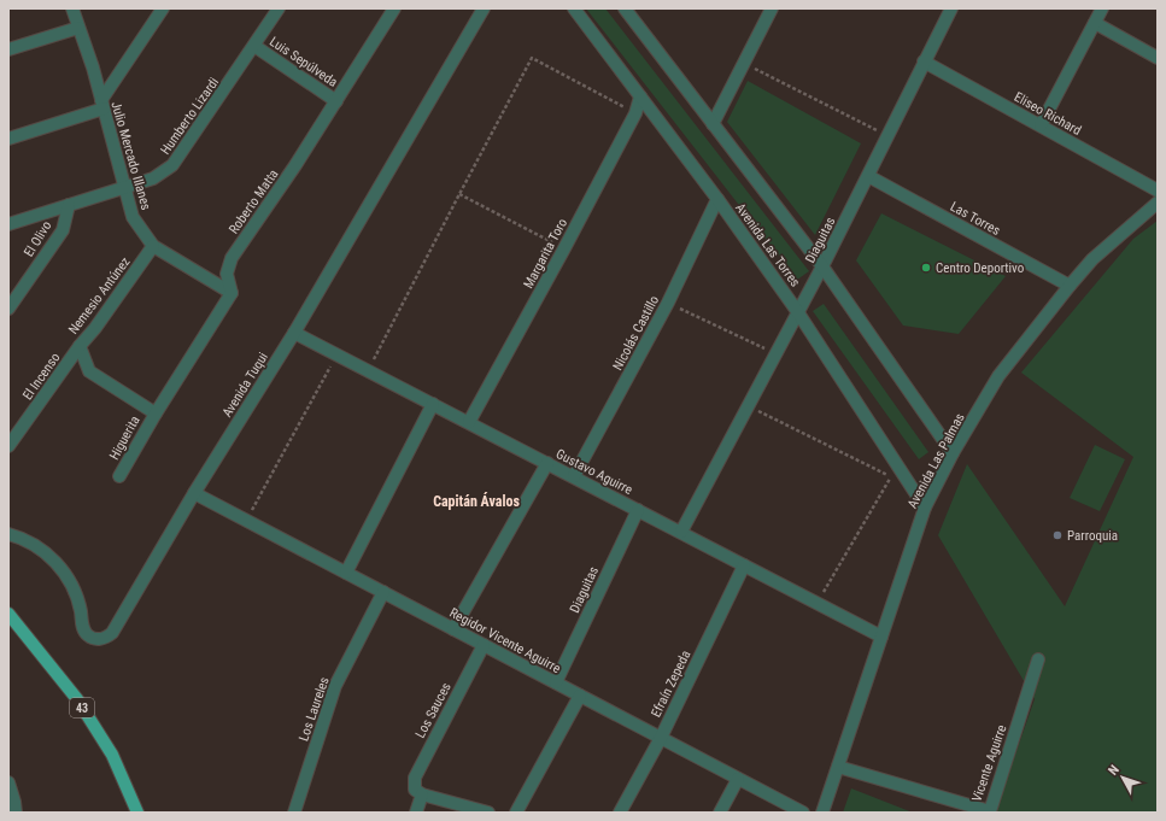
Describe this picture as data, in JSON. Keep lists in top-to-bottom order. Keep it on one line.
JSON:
{"streets":{"main road":["43"],"street":["Luis Sepúlveda","Eliseo Richard","Humberto Lizardi","Julio Mercado Illanes","Roberto Matta","Las Torres","El Olivo","Diaguitas","Avenida Las Torres","Margarita Toro","Nemesio Antúnez","Nicolás Castillo","El Incenso","Avenida Tuqui","Higuerita","Avenida Las Palmas","Gustavo Aguirre","Regidor Vicente Aguirre","Efraín Zepeda","Los Laureles","Los Sauces","Vicente Aguirre"]},"crossings":[["Luis Sepúlveda","Humberto Lizardi"],["Luis Sepúlveda","Roberto Matta"],["Eliseo Richard","Diaguitas"],["Humberto Lizardi","Julio Mercado Illanes"],["Humberto Lizardi","El Olivo"],["Julio Mercado Illanes","Roberto Matta"],["Julio Mercado Illanes","Nemesio Antúnez"],["Las Torres","Diaguitas"],["Las Torres","Avenida Las Palmas"],["Diaguitas","Avenida Las Torres"],["Diaguitas","Gustavo Aguirre"],["Diaguitas","Regidor Vicente Aguirre"],["Avenida Las Torres","Margarita Toro"],["Avenida Las Torres","Nicolás Castillo"],["Avenida Las Torres","Avenida Las Palmas"],["Margarita Toro","Gustavo Aguirre"],["Nemesio Antúnez","El Incenso"],["Nemesio Antúnez","Higuerita"],["Nicolás Castillo","Gustavo Aguirre"],["Avenida Tuqui","Gustavo Aguirre"],["Avenida Tuqui","Regidor Vicente Aguirre"],["Avenida Las Palmas","Gustavo Aguirre"],["Avenida Las Palmas","Vicente Aguirre"],["Gustavo Aguirre","Efraín Zepeda"],["Regidor Vicente Aguirre","Efraín Zepeda"],["Regidor Vicente Aguirre","Los Laureles"],["Regidor Vicente Aguirre","Los Sauces"]],"districts":["Capitán Ávalos"],"places":["Centro Deportivo","Parroquia"],"north":"top left"}
